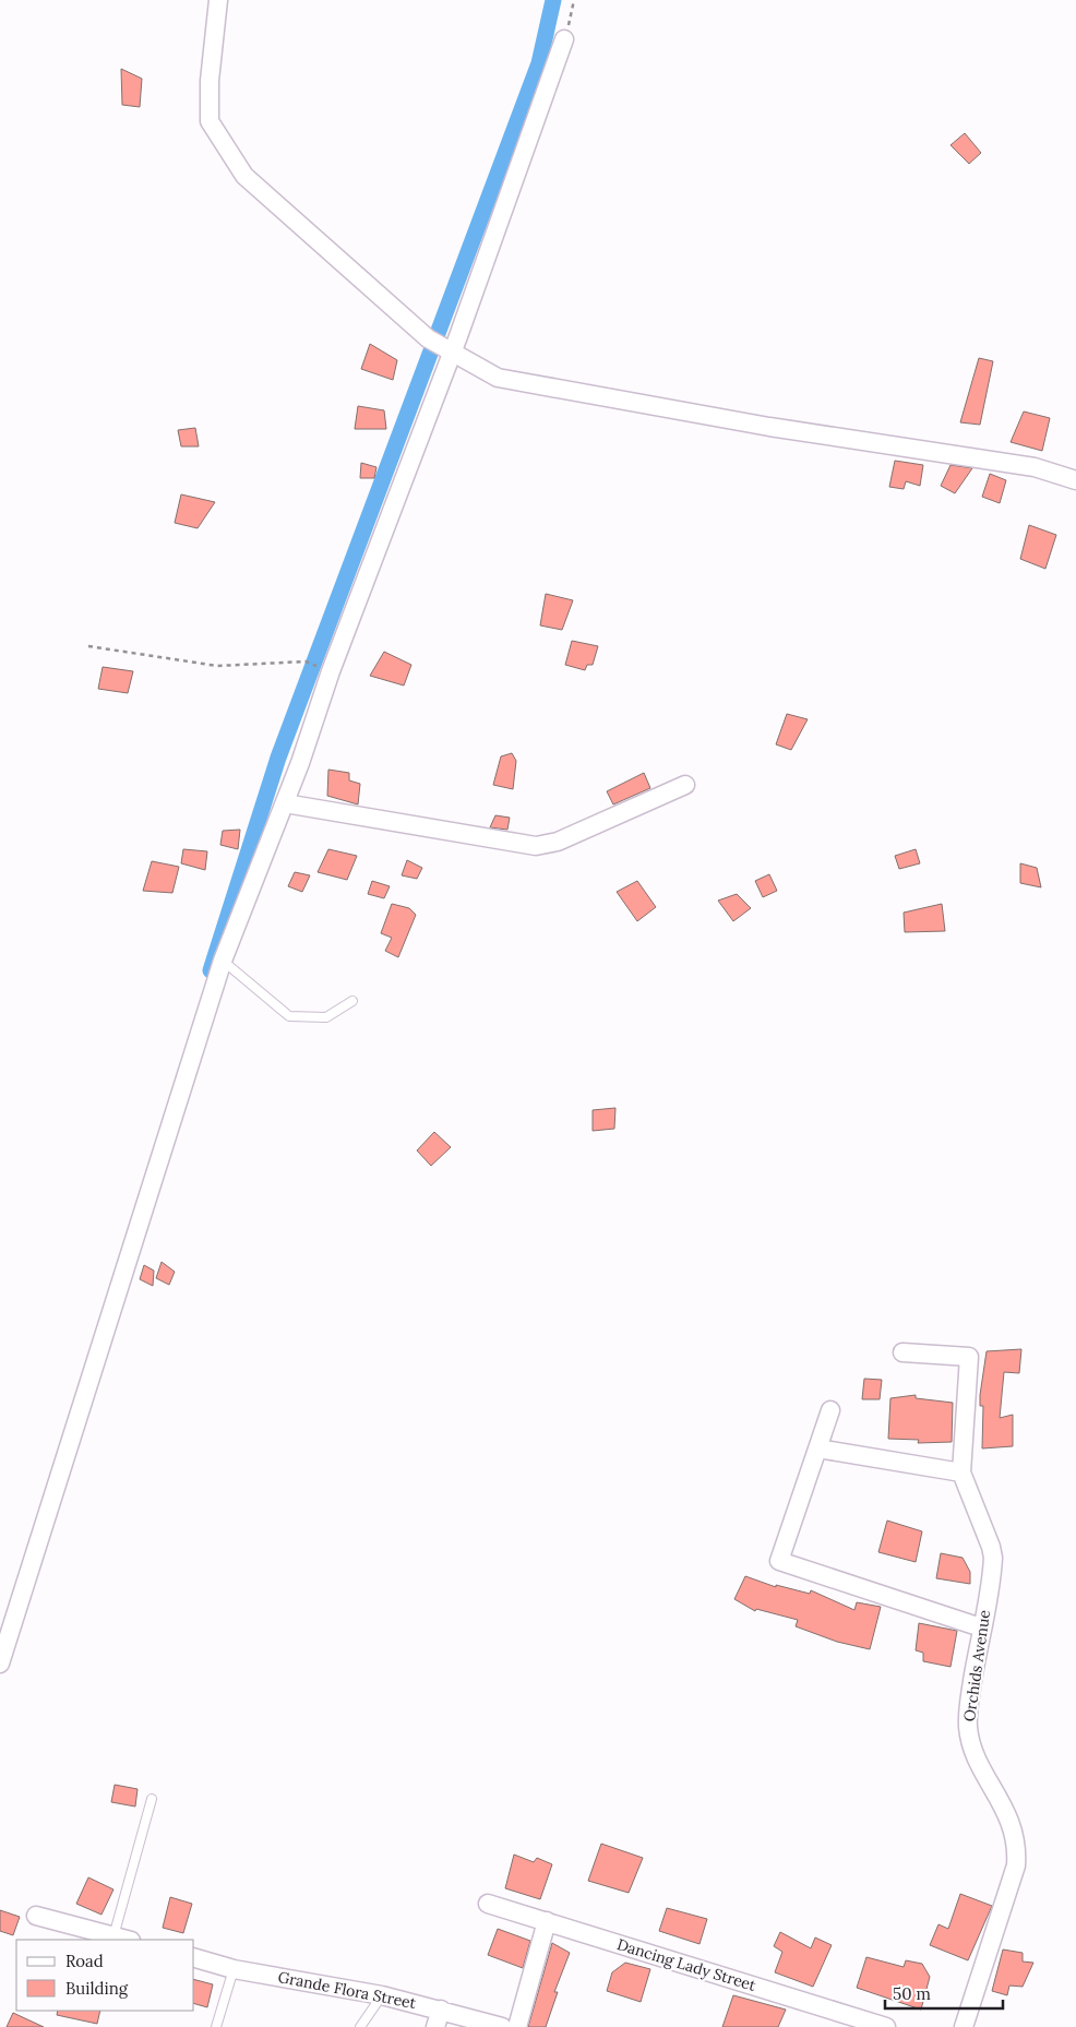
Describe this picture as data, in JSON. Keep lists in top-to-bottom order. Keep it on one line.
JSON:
{"streets":{"street":["Orchids Avenue","Dancing Lady Street","Grande Flora Street"]},"legend":["Road","Building"],"scale_bar":"50 m"}
